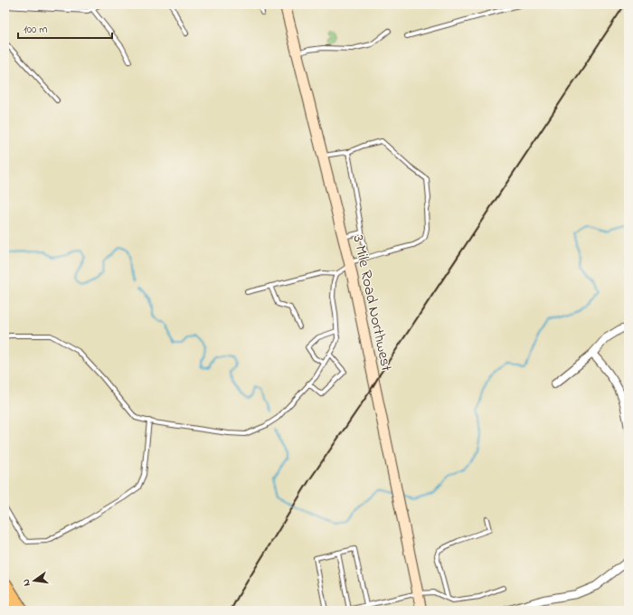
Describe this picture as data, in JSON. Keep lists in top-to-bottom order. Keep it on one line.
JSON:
{"streets":{"main road":["3 Mile Road Northwest"]},"scale_bar":"100 m","north":"left"}
